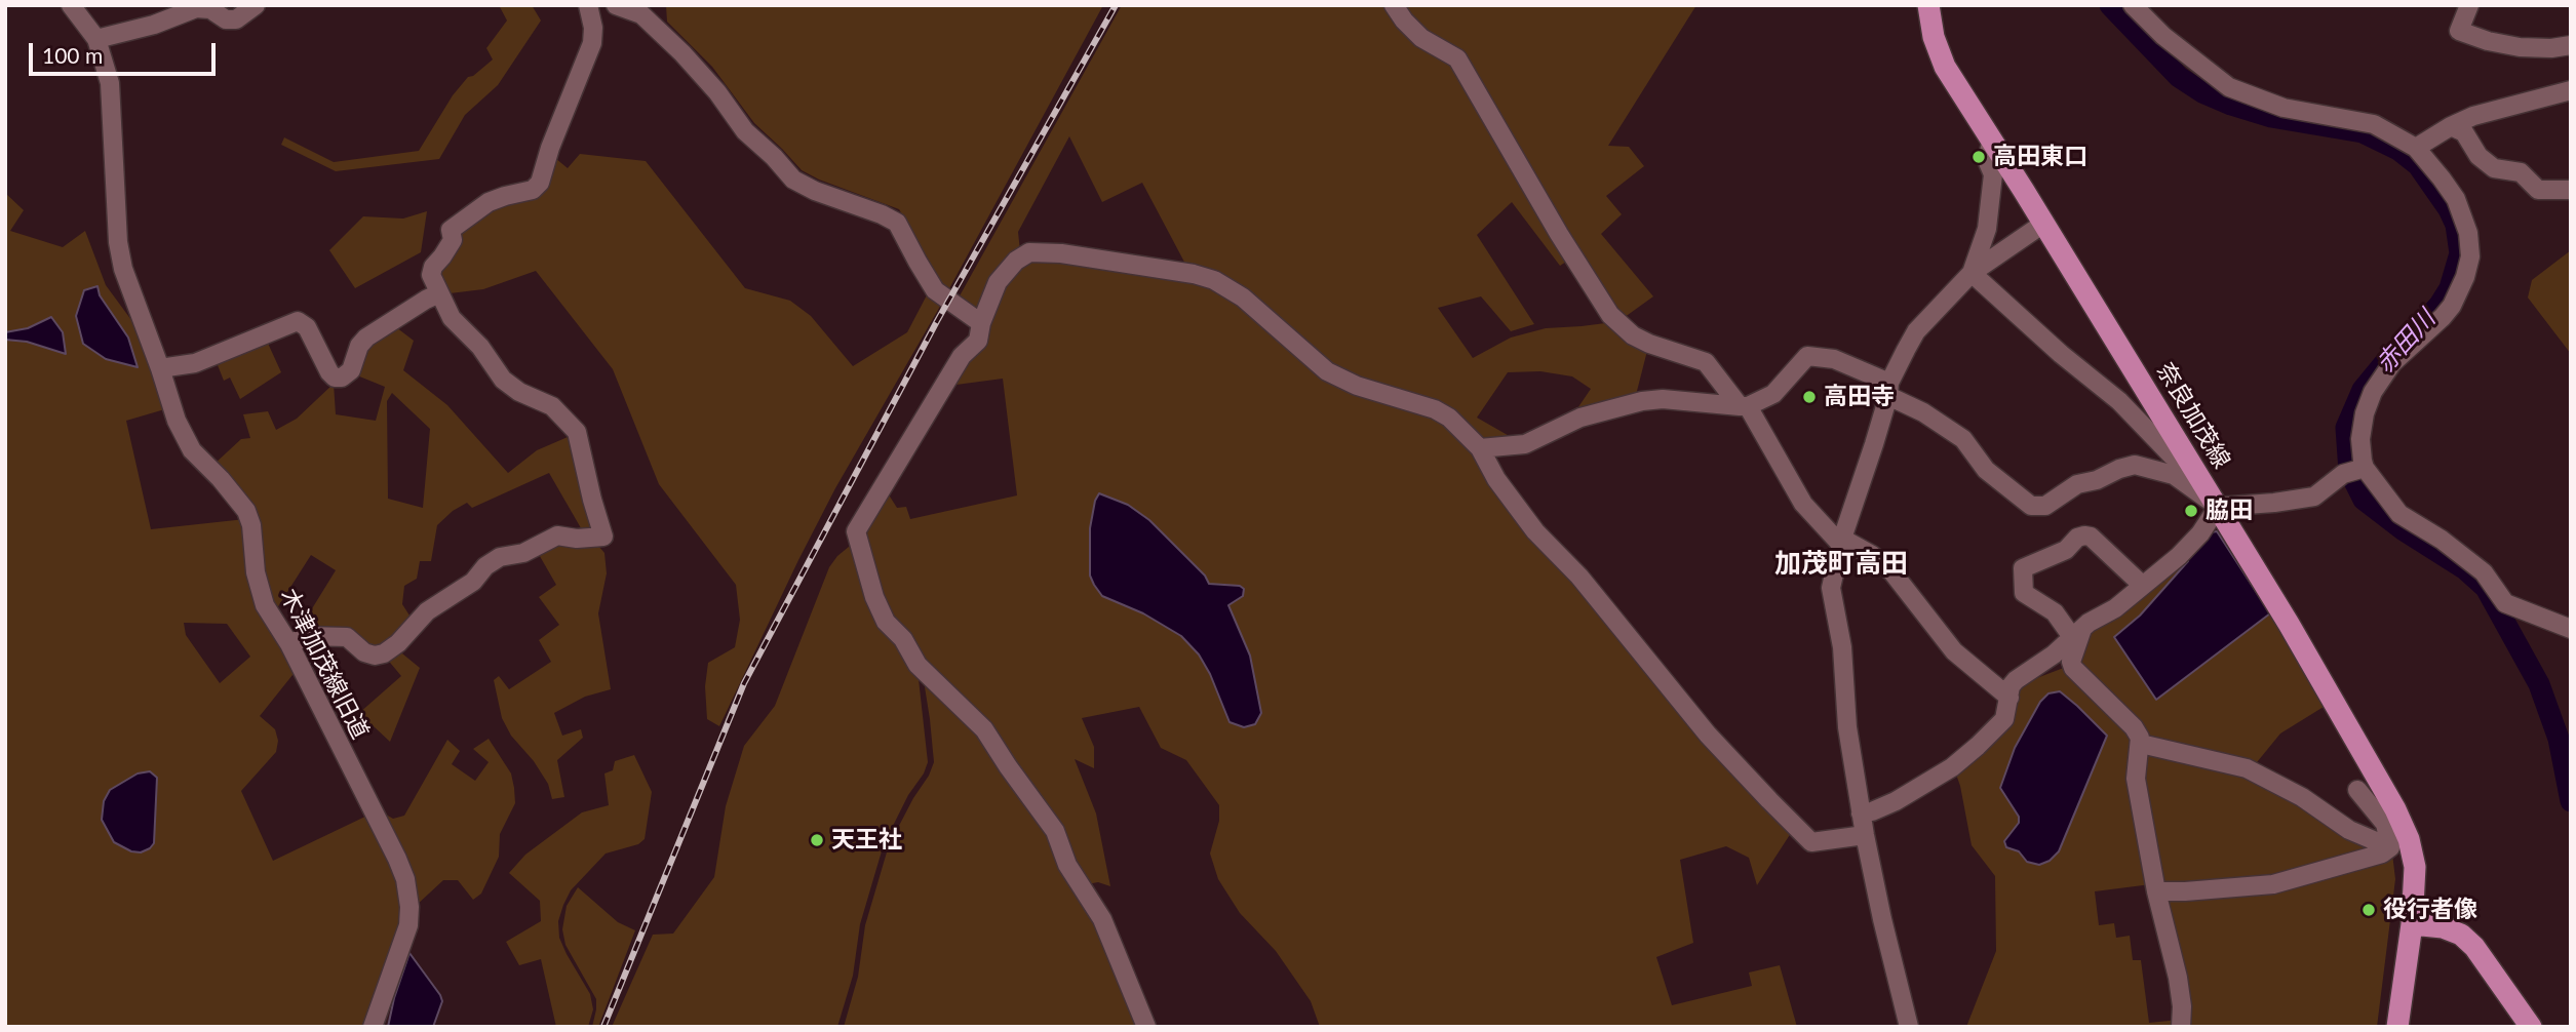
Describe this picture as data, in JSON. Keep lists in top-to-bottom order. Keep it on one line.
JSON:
{"streets":{"main road":["奈良加茂線"],"street":["木津加茂線旧道"]},"districts":["加茂町高田"],"water":["赤田川"],"places":["高田東口","高田寺","脇田","天王社","役行者像"],"scale_bar":"100 m"}
